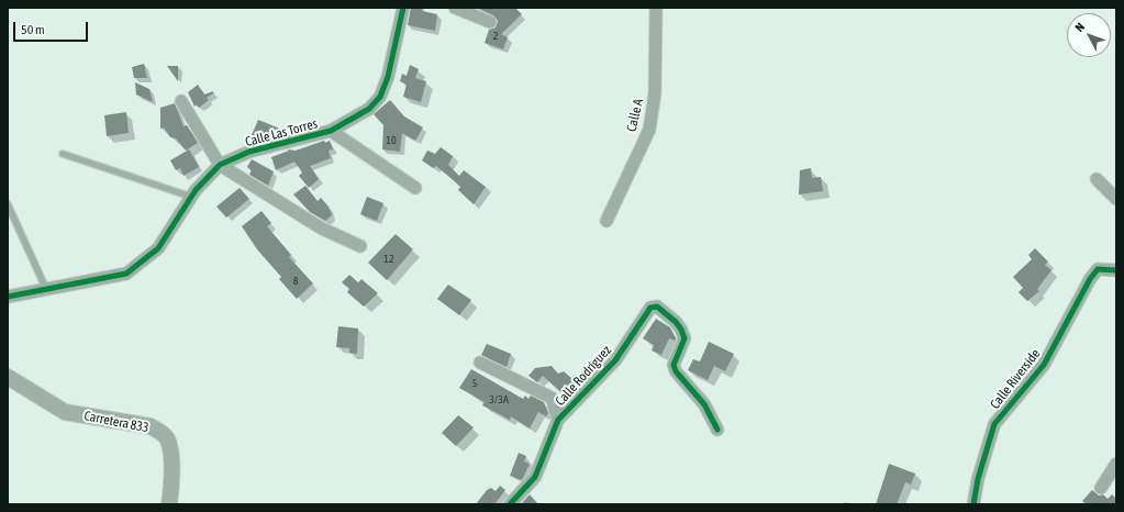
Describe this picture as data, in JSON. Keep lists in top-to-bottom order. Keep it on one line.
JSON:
{"streets":{"street":["Calle A","Calle Las Torres","Calle Rodríguez","Calle Riverside","Carretera 833"]},"house_numbers":["2","10","12","8","5","3/3A"],"scale_bar":"50 m","north":"top left"}
